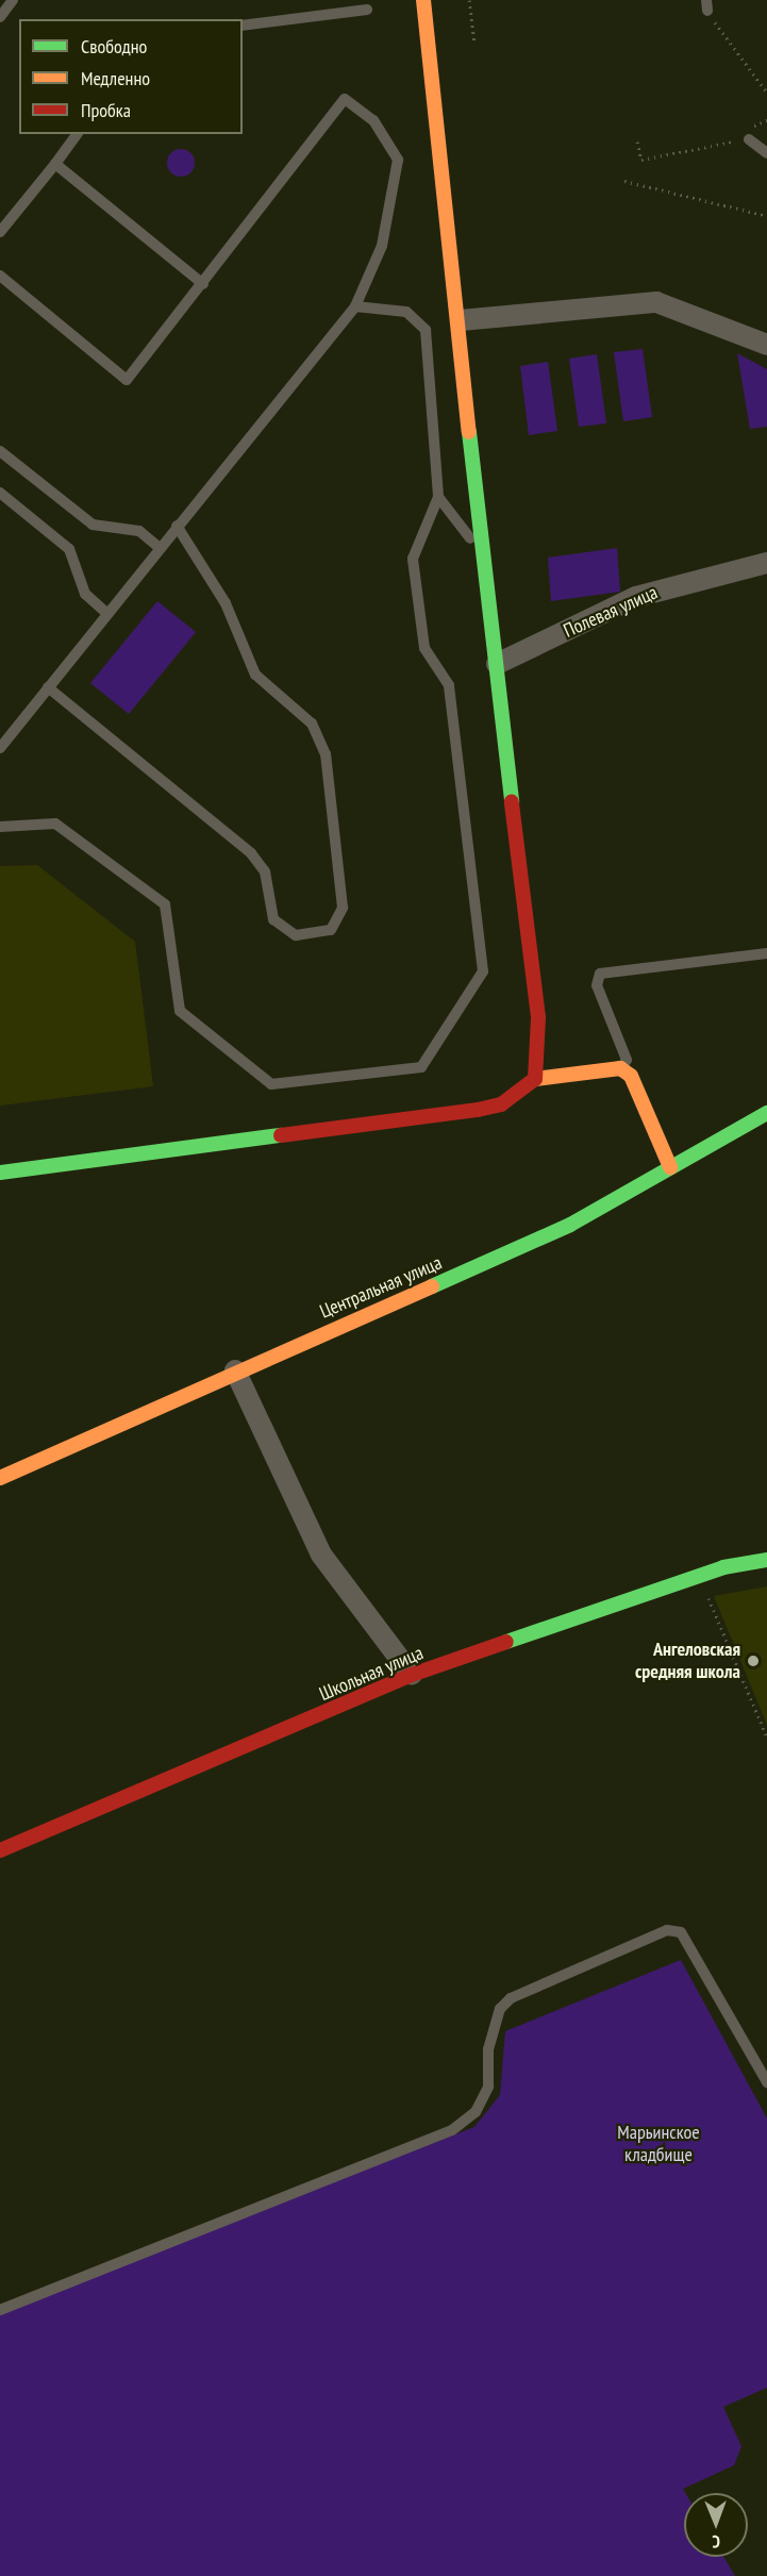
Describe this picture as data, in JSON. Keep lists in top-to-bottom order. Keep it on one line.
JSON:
{"streets":{"street":["Полевая улица","Центральная улица","Школьная улица"]},"parks":["Марьинское кладбище"],"places":["Ангеловская средняя школа"],"legend":["Свободно","Медленно","Пробка"],"north":"bottom"}
